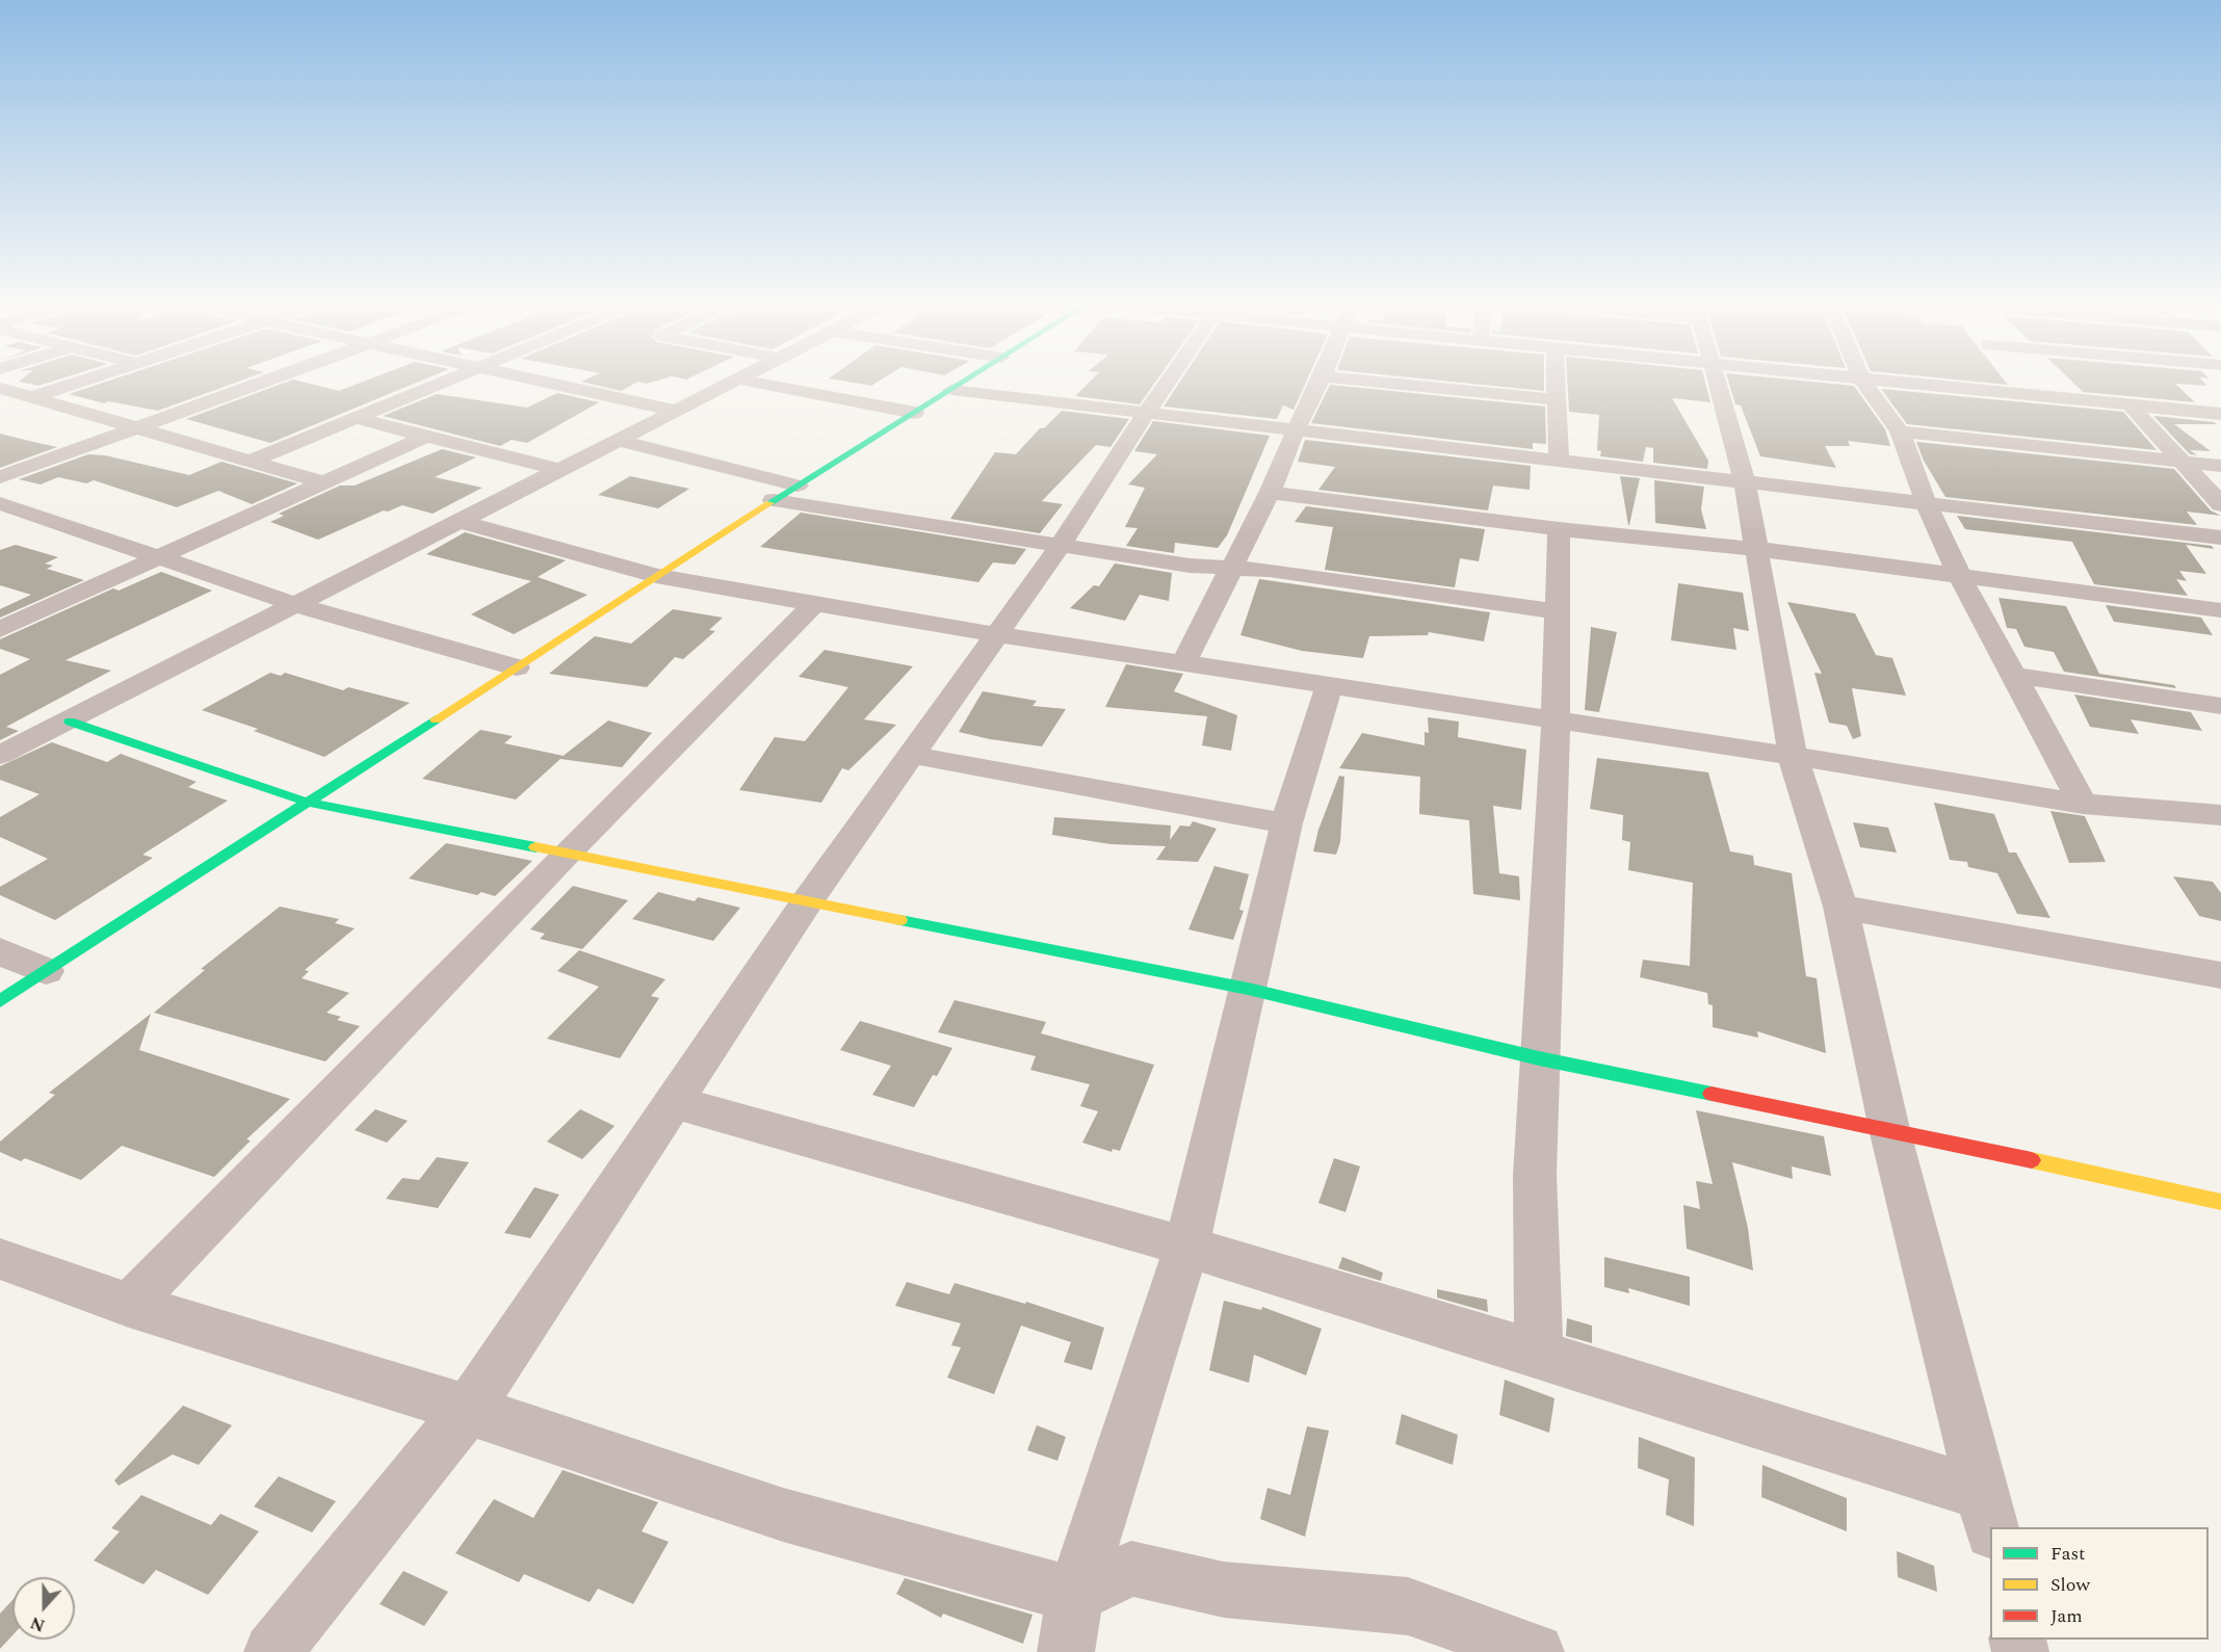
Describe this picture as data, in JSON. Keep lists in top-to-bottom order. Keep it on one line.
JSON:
{"legend":["Fast","Slow","Jam"],"north":"bottom"}
